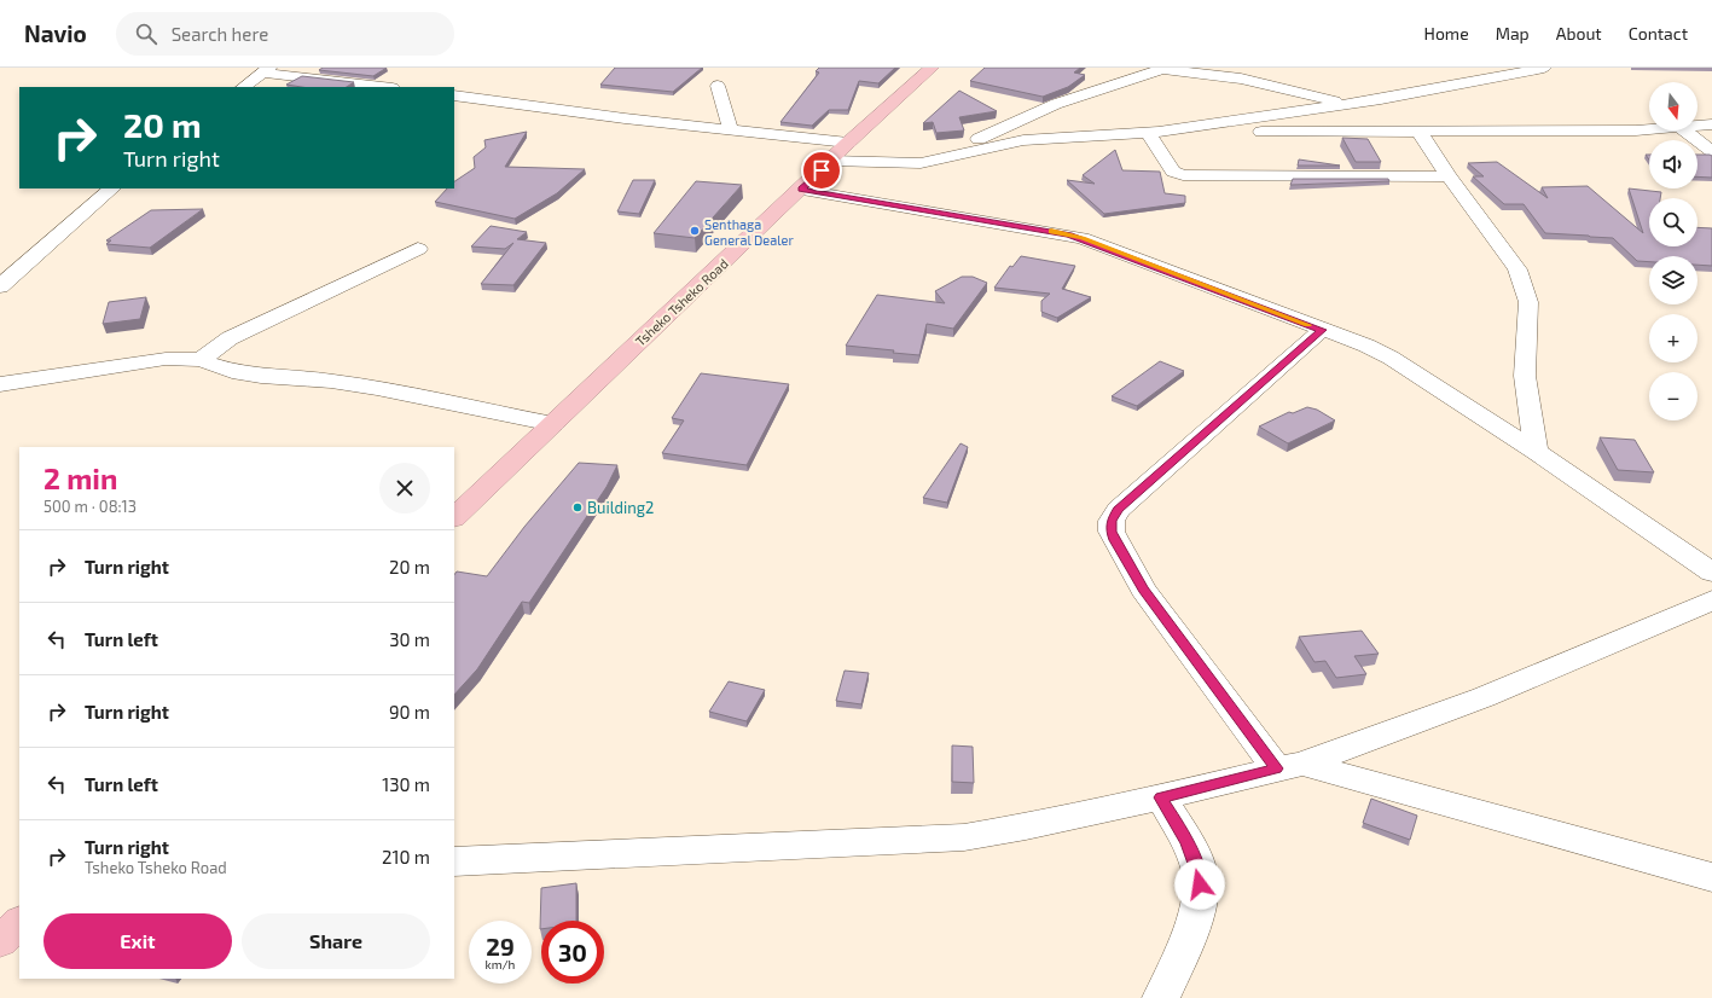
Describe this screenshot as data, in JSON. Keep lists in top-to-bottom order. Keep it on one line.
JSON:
{"streets":{"highway":["Tsheko Tsheko Road"]},"places":["Senthaga General Dealer","Building2"],"north":"bottom","page":{"header":"Navio","search":"Search here","nav":["Home","Map","About","Contact"],"map_buttons":["+","−"],"turn":["20 m","Turn right"],"heading":["2 min","500 m · 08:13"],"list":[{"name":"Turn right","value":"20 m"},{"name":"Turn left","value":"30 m"},{"name":"Turn right","value":"90 m"},{"name":"Turn left","value":"130 m"},{"name":"Turn right","note":"Tsheko Tsheko Road","value":"210 m"}],"buttons":["Exit","Share"],"speed":"29 km/h","limit":"30"}}
